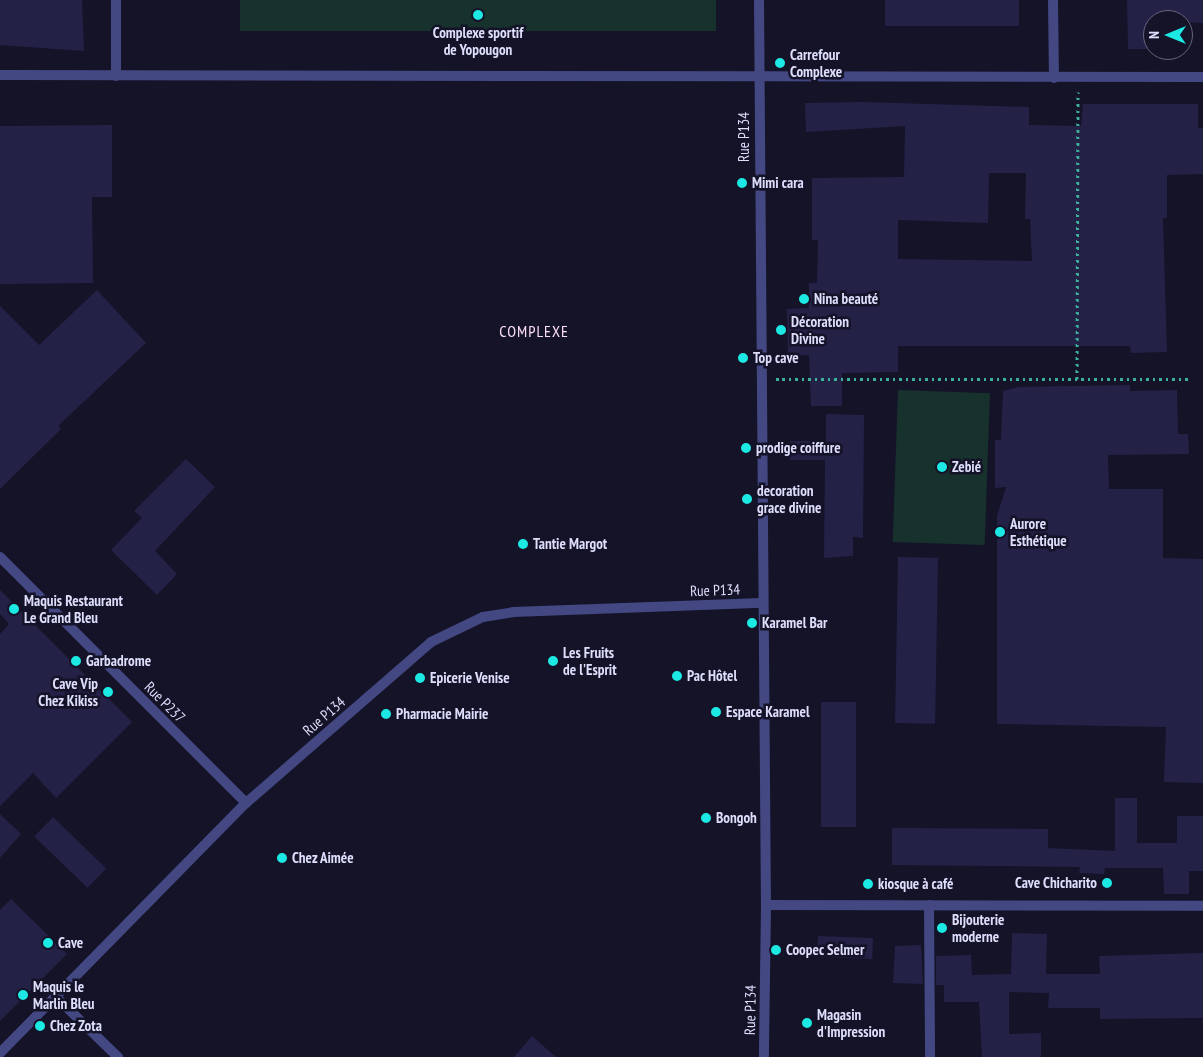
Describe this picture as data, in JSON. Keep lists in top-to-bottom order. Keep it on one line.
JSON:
{"streets":{"street":["Rue P134","Rue P237"]},"crossings":[["Rue P134","Rue P237"]],"districts":["COMPLEXE"],"places":["Complexe sportif de Yopougon","Carrefour Complexe","Mimi cara","Nina beauté","Décoration Divine","Top cave","prodige coiffure","Zebié","decoration grace divine","Aurore Esthétique","Tantie Margot","Maquis Restaurant Le Grand Bleu","Karamel Bar","Garbadrome","Les Fruits de l'Esprit","Pac Hôtel","Epicerie Venise","Cave Vip Chez Kikiss","Espace Karamel","Pharmacie Mairie","Bongoh","Chez Aimée","Cave Chicharito","kiosque à café","Bijouterie moderne","Cave","Coopec Selmer","Maquis le Marlin Bleu","Magasin d'Impression","Chez Zota"],"north":"left"}
